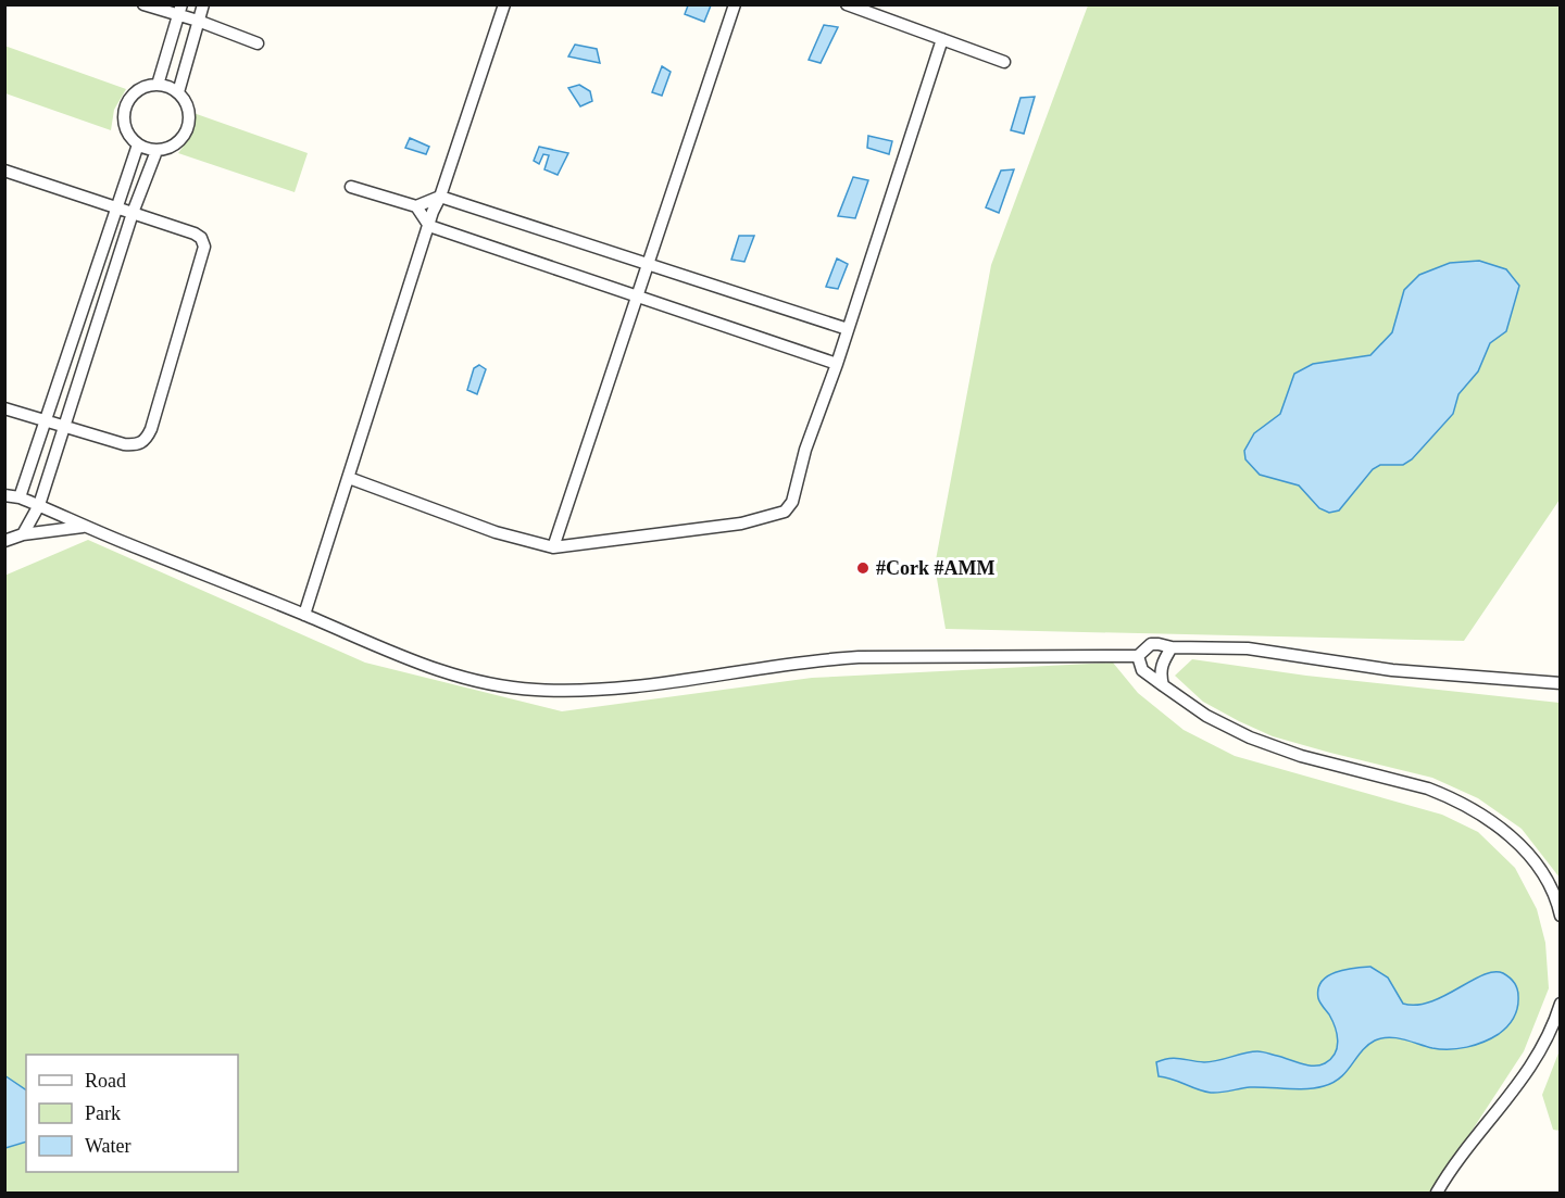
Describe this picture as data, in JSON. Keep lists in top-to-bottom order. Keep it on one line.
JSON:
{"places":["#Cork #AMM"],"legend":["Road","Park","Water"]}
